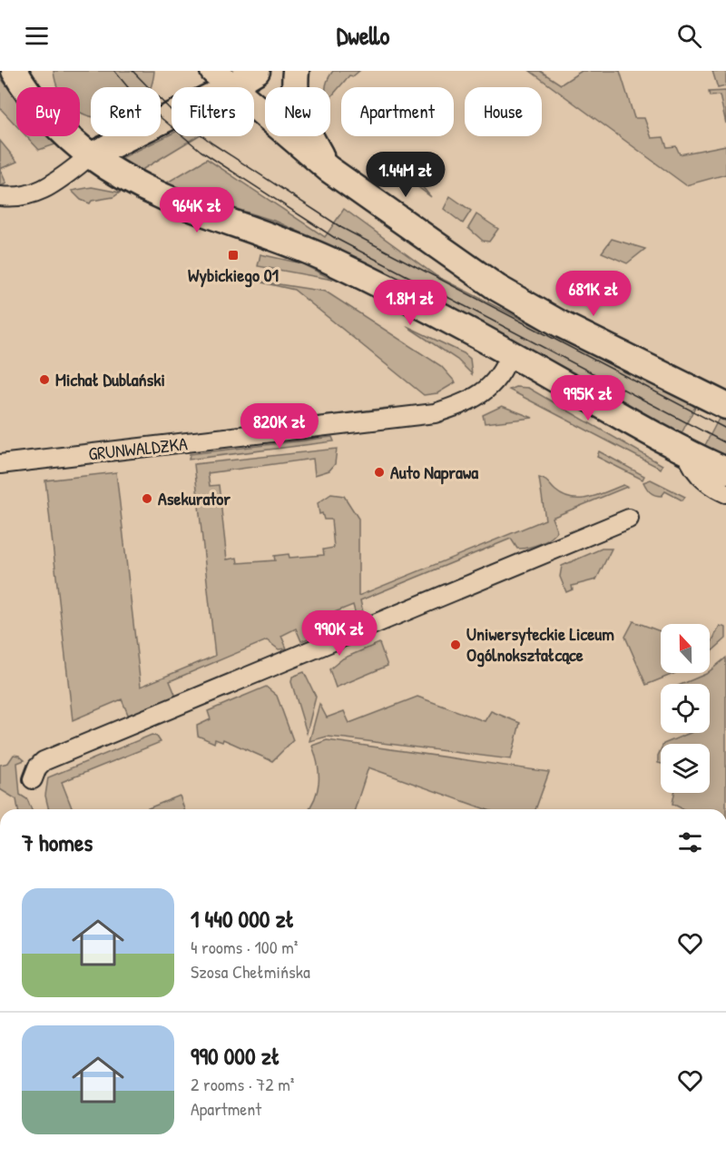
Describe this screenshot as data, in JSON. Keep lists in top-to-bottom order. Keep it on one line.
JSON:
{"streets":{"street":["GRUNWALDZKA"]},"places":{"transit":["Wybickiego 01"],"other":["Michał Dublański","Auto Naprawa","Asekurator","Uniwersyteckie Liceum Ogólnokształcące"]},"north":"top","page":{"header":"Dwello","chip":["Buy","Rent","Filters","New","Apartment","House"],"price":["1.44M zł","964K zł","681K zł","1.8M zł","995K zł","820K zł","990K zł"],"heading":"7 homes","list":[{"name":"1 440 000 zł","note":"4 rooms · 100 m² · Szosa Chełmińska"},{"name":"990 000 zł","note":"2 rooms · 72 m² · Apartment"}]}}
